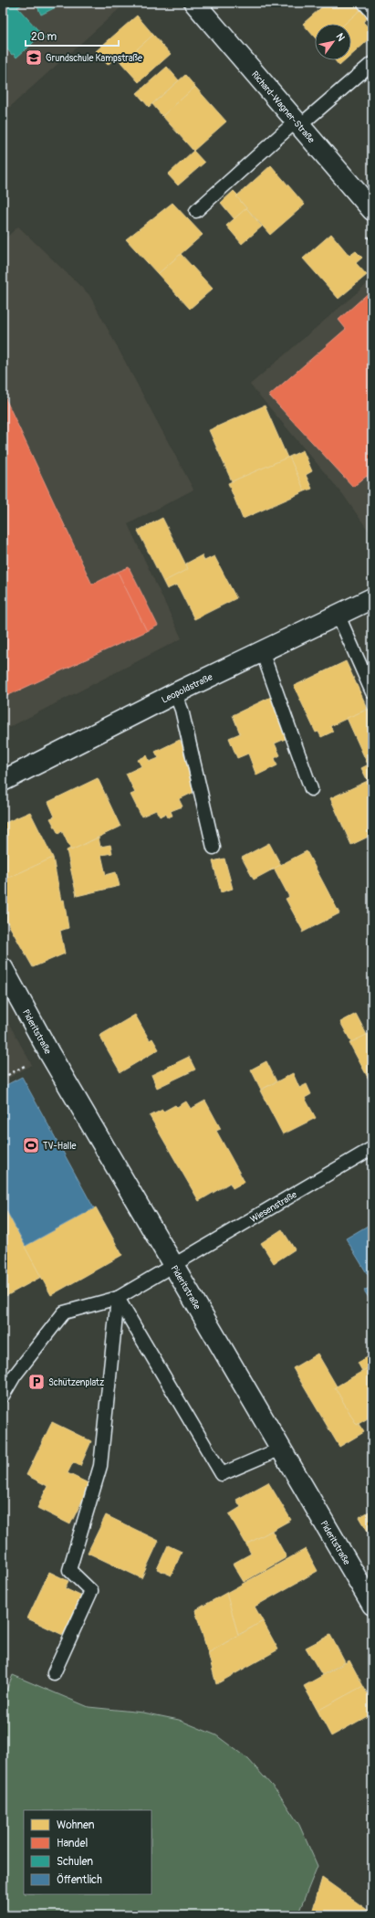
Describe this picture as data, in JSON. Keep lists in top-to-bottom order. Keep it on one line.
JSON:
{"streets":{"street":["Richard-Wagner-Straße","Leopoldstraße","Pideritstraße"],"lane":["Wiesenstraße"]},"crossings":[["Pideritstraße","Wiesenstraße"]],"places":{"school or university":["Grundschule Kampstraße"],"sports":["TV-Halle"],"parking":["Schützenplatz"]},"legend":["Wohnen","Handel","Schulen","Öffentlich"],"scale_bar":"20 m","north":"top right"}
